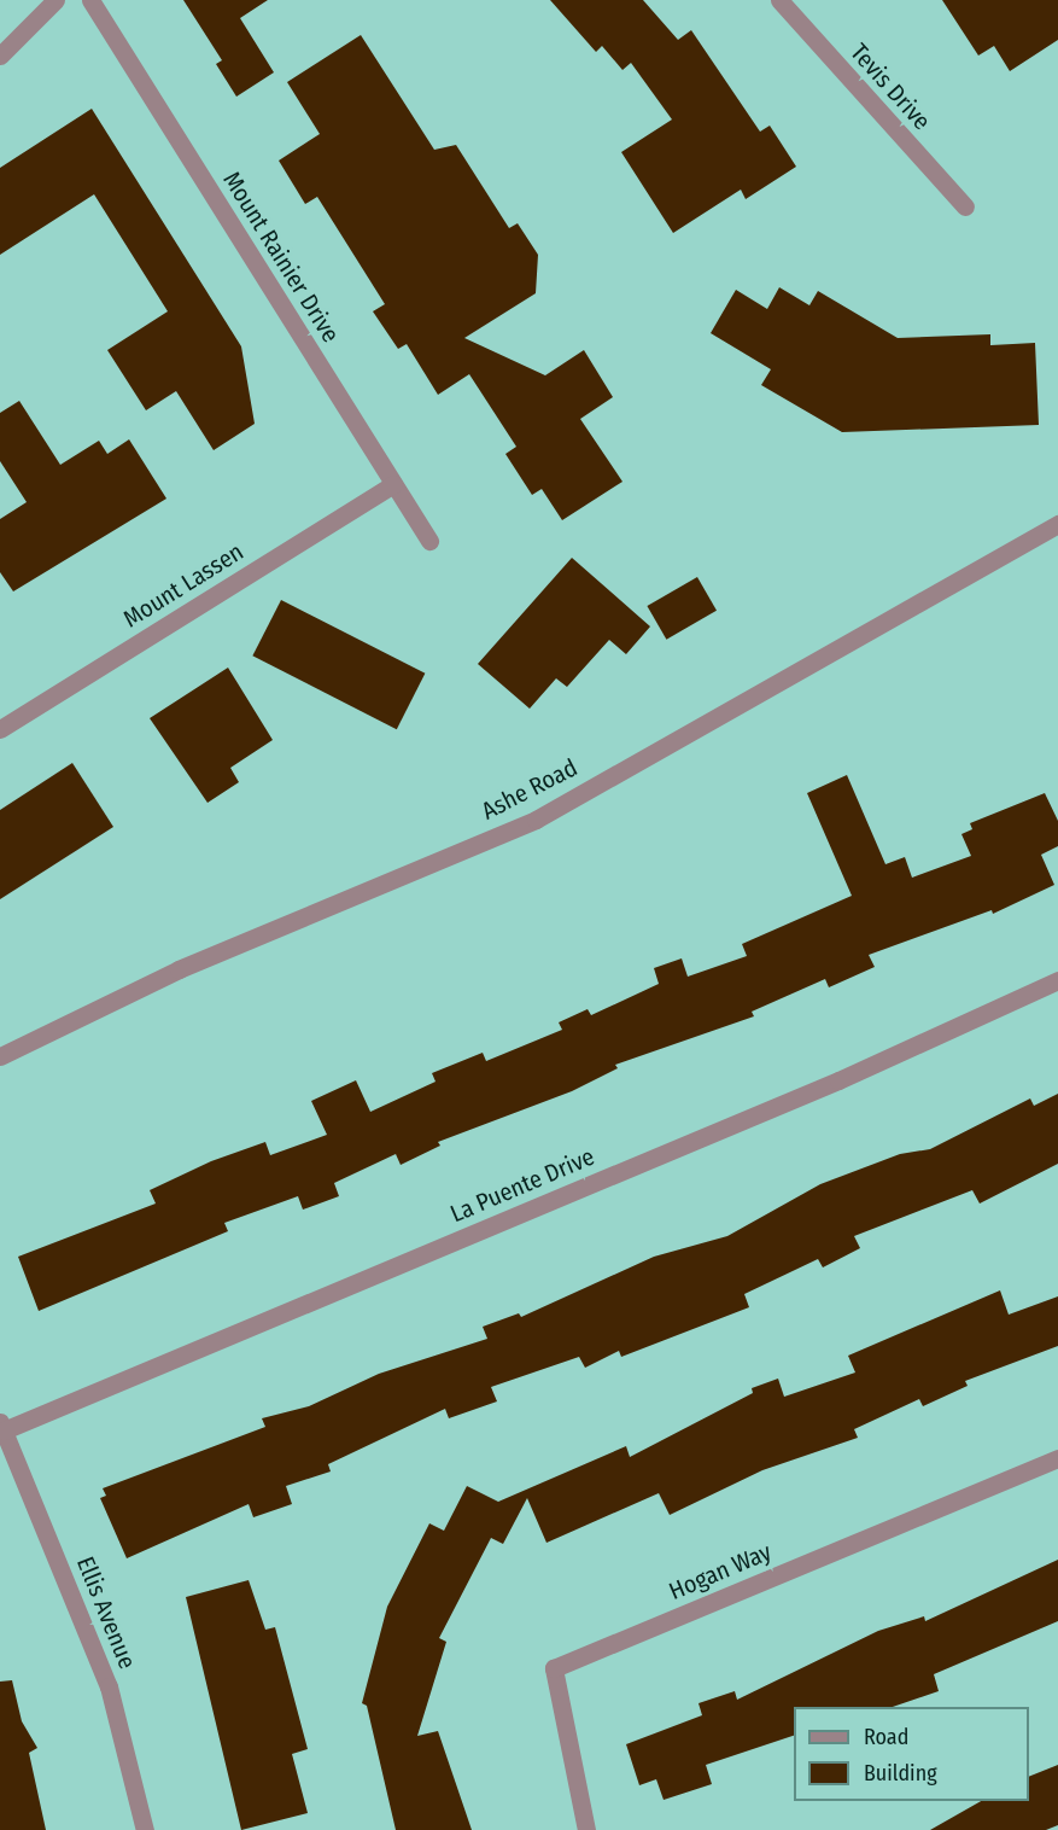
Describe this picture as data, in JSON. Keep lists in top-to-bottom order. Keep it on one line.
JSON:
{"streets":{"street":["Tevis Drive","Mount Rainier Drive","Mount Lassen","Ashe Road","La Puente Drive","Hogan Way","Ellis Avenue"]},"crossings":[["Mount Rainier Drive","Mount Lassen"],["La Puente Drive","Ellis Avenue"]],"legend":["Road","Building"]}
